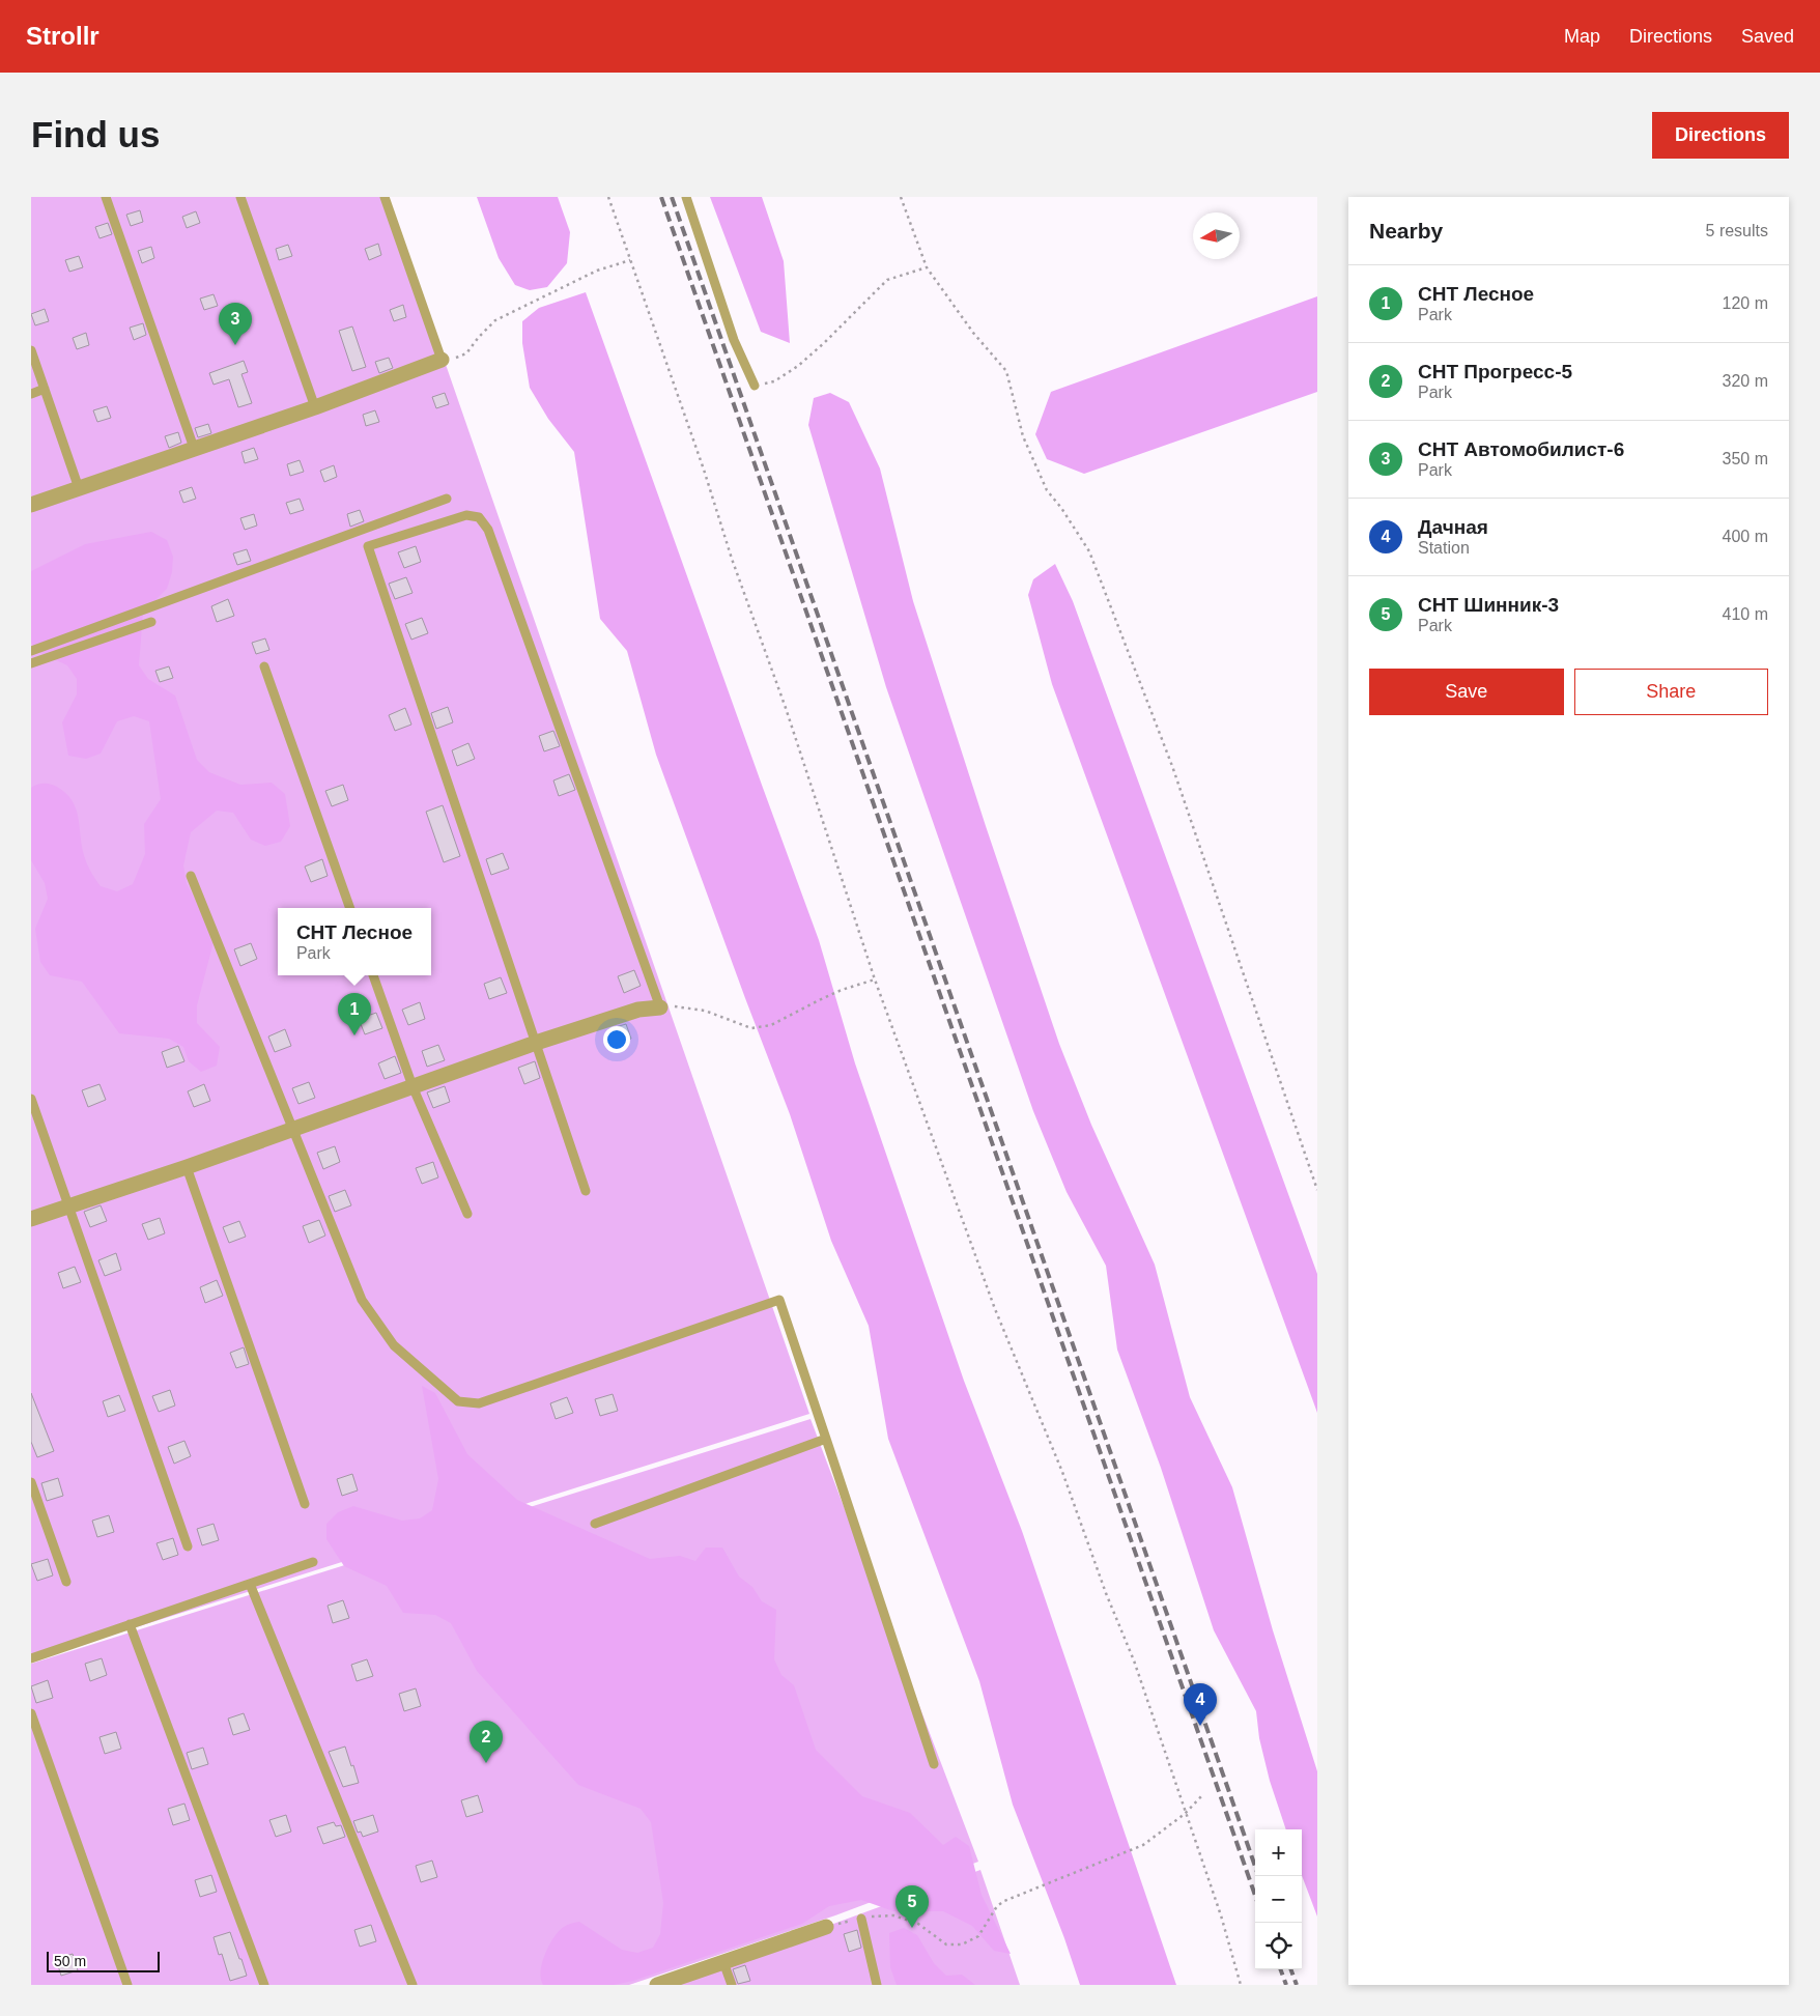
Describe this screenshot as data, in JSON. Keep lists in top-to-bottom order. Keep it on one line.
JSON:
{"scale_bar":"50 m","north":"left","page":{"header":"Strollr","nav":["Map","Directions","Saved"],"buttons":["Directions",["Save","Share"]],"title":"Find us","heading":["Nearby","5 results"],"list":[{"mark":"1","name":"СНТ Лесное","note":"Park","value":"120 m"},{"mark":"2","name":"СНТ Прогресс-5","note":"Park","value":"320 m"},{"mark":"3","name":"СНТ Автомобилист-6","note":"Park","value":"350 m"},{"mark":"4","name":"Дачная","note":"Station","value":"400 m"},{"mark":"5","name":"СНТ Шинник-3","note":"Park","value":"410 m"}],"pins":["3","1","4","2","5"],"popup":["СНТ Лесное","Park"],"map_buttons":["+","−"],"scale":"50 m"}}
